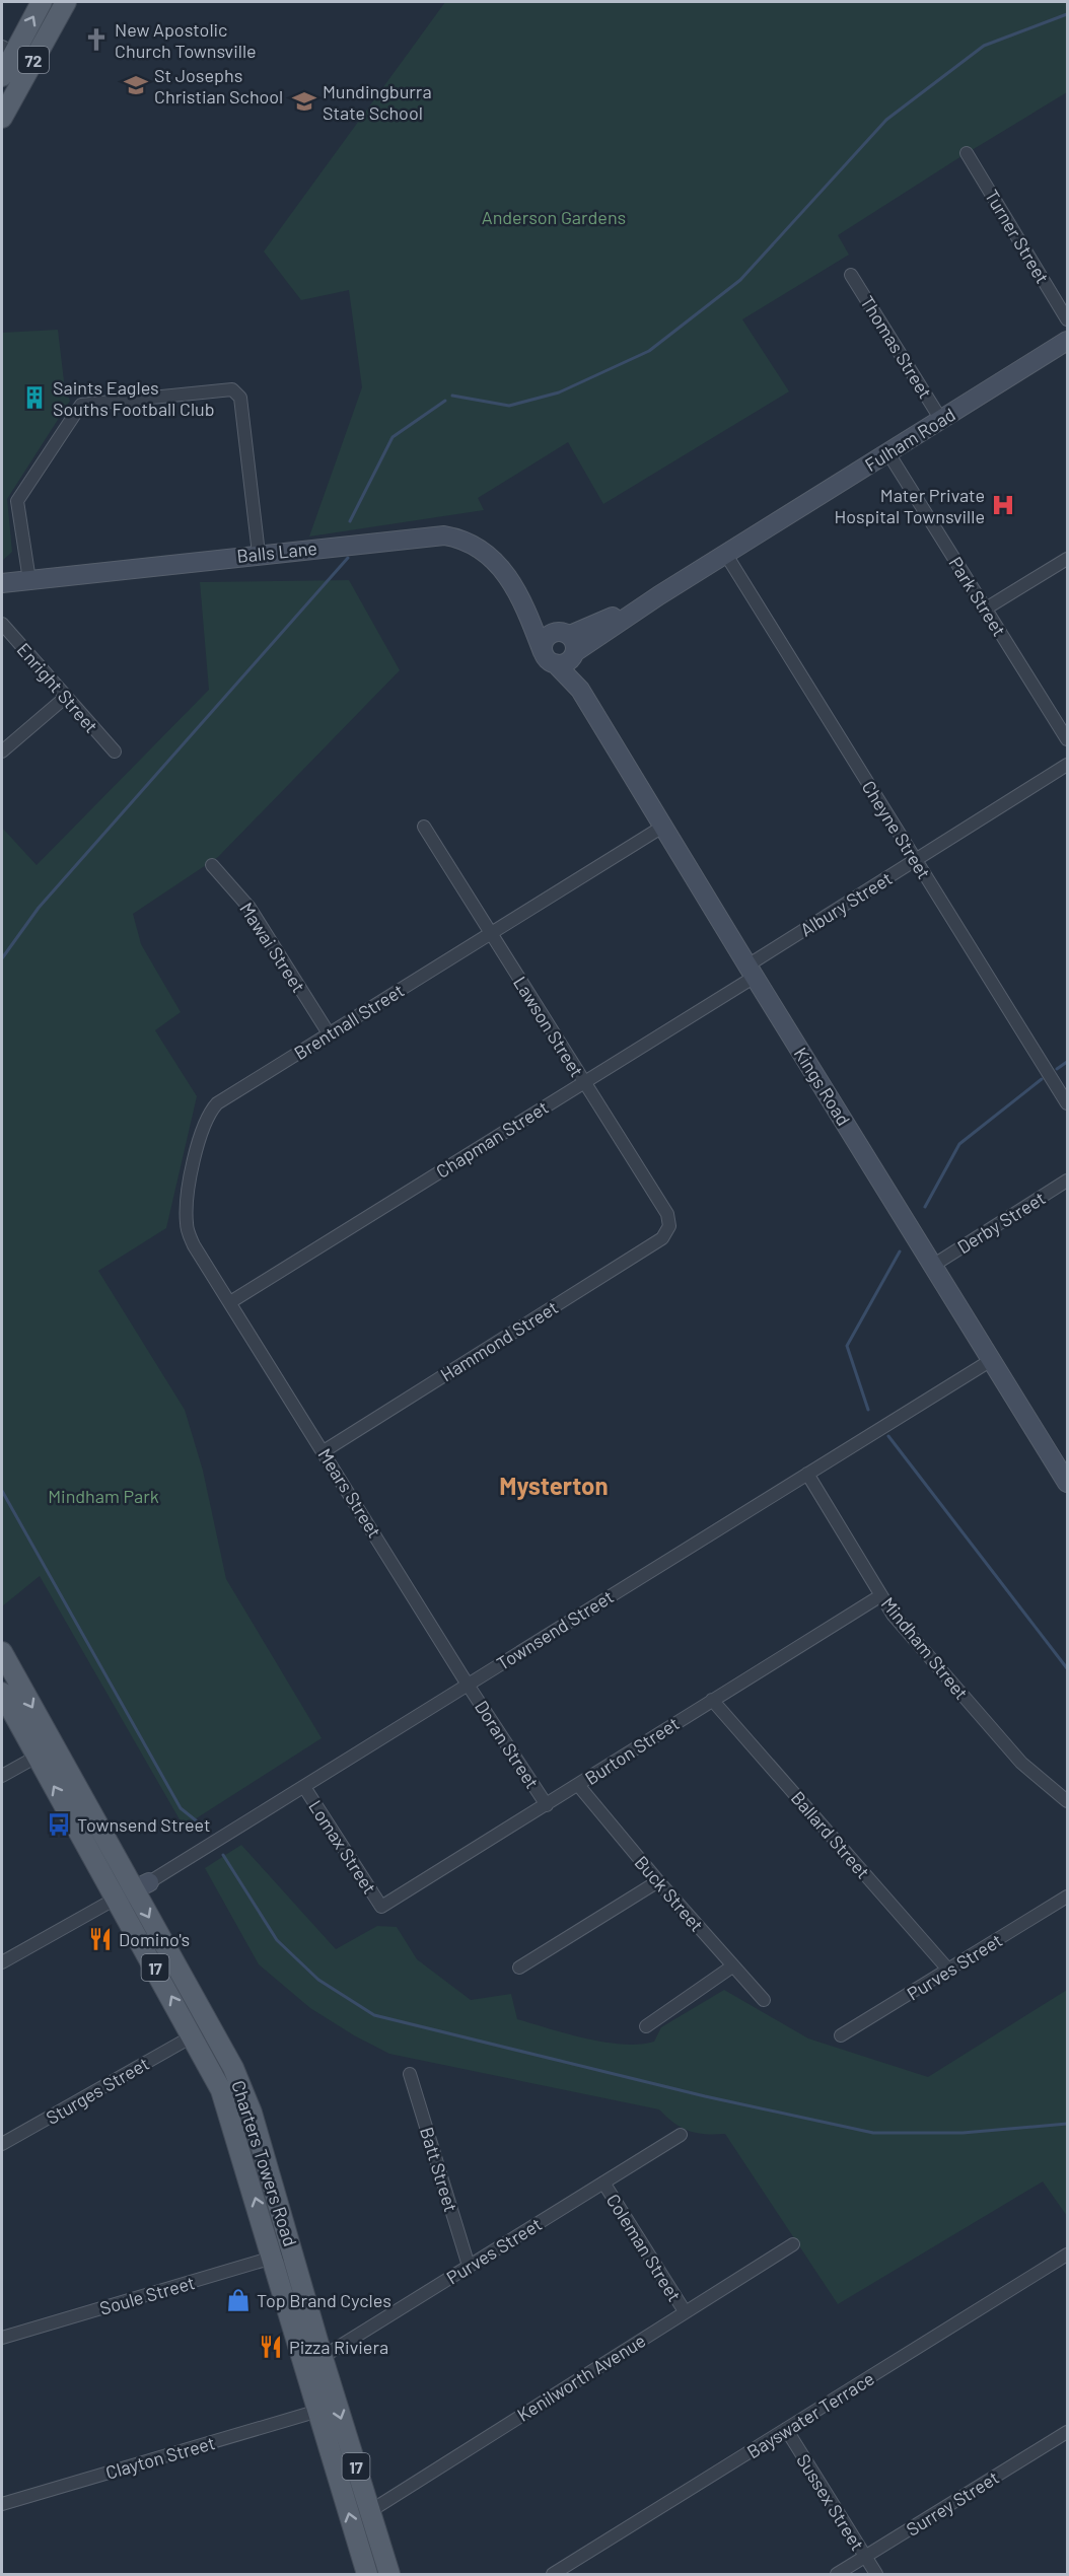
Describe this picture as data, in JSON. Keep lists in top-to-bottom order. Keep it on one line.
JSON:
{"streets":{"main road":["72","Fulham Road","Balls Lane","Kings Road","Townsend Street","17","Charters Towers Road"],"street":["Turner Street","Thomas Street","Park Street","Enright Street","Cheyne Street","Albury Street","Mawai Street","Brentnall Street","Lawson Street","Chapman Street","Derby Street","Hammond Street","Mears Street","Mindham Street","Doran Street","Burton Street","Ballard Street","Lomax Street","Buck Street","Purves Street","Sturges Street","Batt Street","Coleman Street","Soule Street","Kenilworth Avenue","Bayswater Terrace","Clayton Street","Sussex Street","Surrey Street"]},"crossings":[["Thomas Street","Fulham Road"],["Fulham Road","Balls Lane"],["Fulham Road","Park Street"],["Fulham Road","Cheyne Street"],["Fulham Road","Kings Road"],["Balls Lane","Kings Road"],["Cheyne Street","Albury Street"],["Albury Street","Kings Road"],["Albury Street","Chapman Street"],["Mawai Street","Brentnall Street"],["Brentnall Street","Lawson Street"],["Brentnall Street","Kings Road"],["Brentnall Street","Chapman Street"],["Brentnall Street","Mears Street"],["Lawson Street","Chapman Street"],["Lawson Street","Hammond Street"],["Kings Road","Chapman Street"],["Kings Road","Derby Street"],["Kings Road","Townsend Street"],["Chapman Street","Mears Street"],["Hammond Street","Mears Street"],["Mears Street","Townsend Street"],["Mears Street","Doran Street"],["Townsend Street","Mindham Street"],["Townsend Street","Doran Street"],["Townsend Street","Lomax Street"],["Townsend Street","Charters Towers Road"],["Mindham Street","Burton Street"],["Doran Street","Burton Street"],["Burton Street","Ballard Street"],["Burton Street","Lomax Street"],["Burton Street","Buck Street"],["Ballard Street","Purves Street"],["Purves Street","Charters Towers Road"],["Purves Street","Batt Street"],["Purves Street","Coleman Street"],["Sturges Street","Charters Towers Road"],["Charters Towers Road","Soule Street"],["Charters Towers Road","Kenilworth Avenue"],["Charters Towers Road","Clayton Street"],["Coleman Street","Kenilworth Avenue"],["Bayswater Terrace","Sussex Street"],["Sussex Street","Surrey Street"]],"districts":["Mysterton"],"parks":["Anderson Gardens","Mindham Park"],"places":{"church":["New Apostolic Church Townsville"],"school or university":["St Josephs Christian School","Mundingburra State School"],"building":["Saints Eagles Souths Football Club"],"hospital":["Mater Private Hospital Townsville"],"bus stop":["Townsend Street"],"restaurant":["Domino's","Pizza Riviera"],"shop":["Top Brand Cycles"]}}
